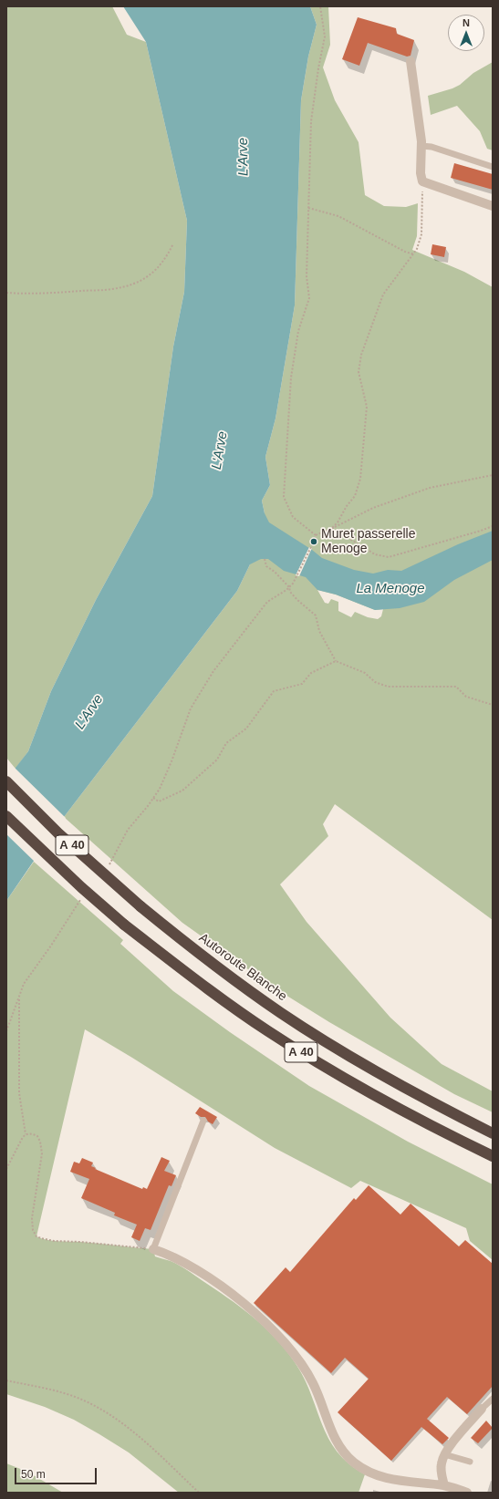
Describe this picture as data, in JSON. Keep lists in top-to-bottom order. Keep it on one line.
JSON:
{"streets":{"highway":["A 40","Autoroute Blanche"]},"water":["L'Arve","La Menoge"],"places":["Muret passerelle Menoge"],"scale_bar":"50 m","north":"top"}
